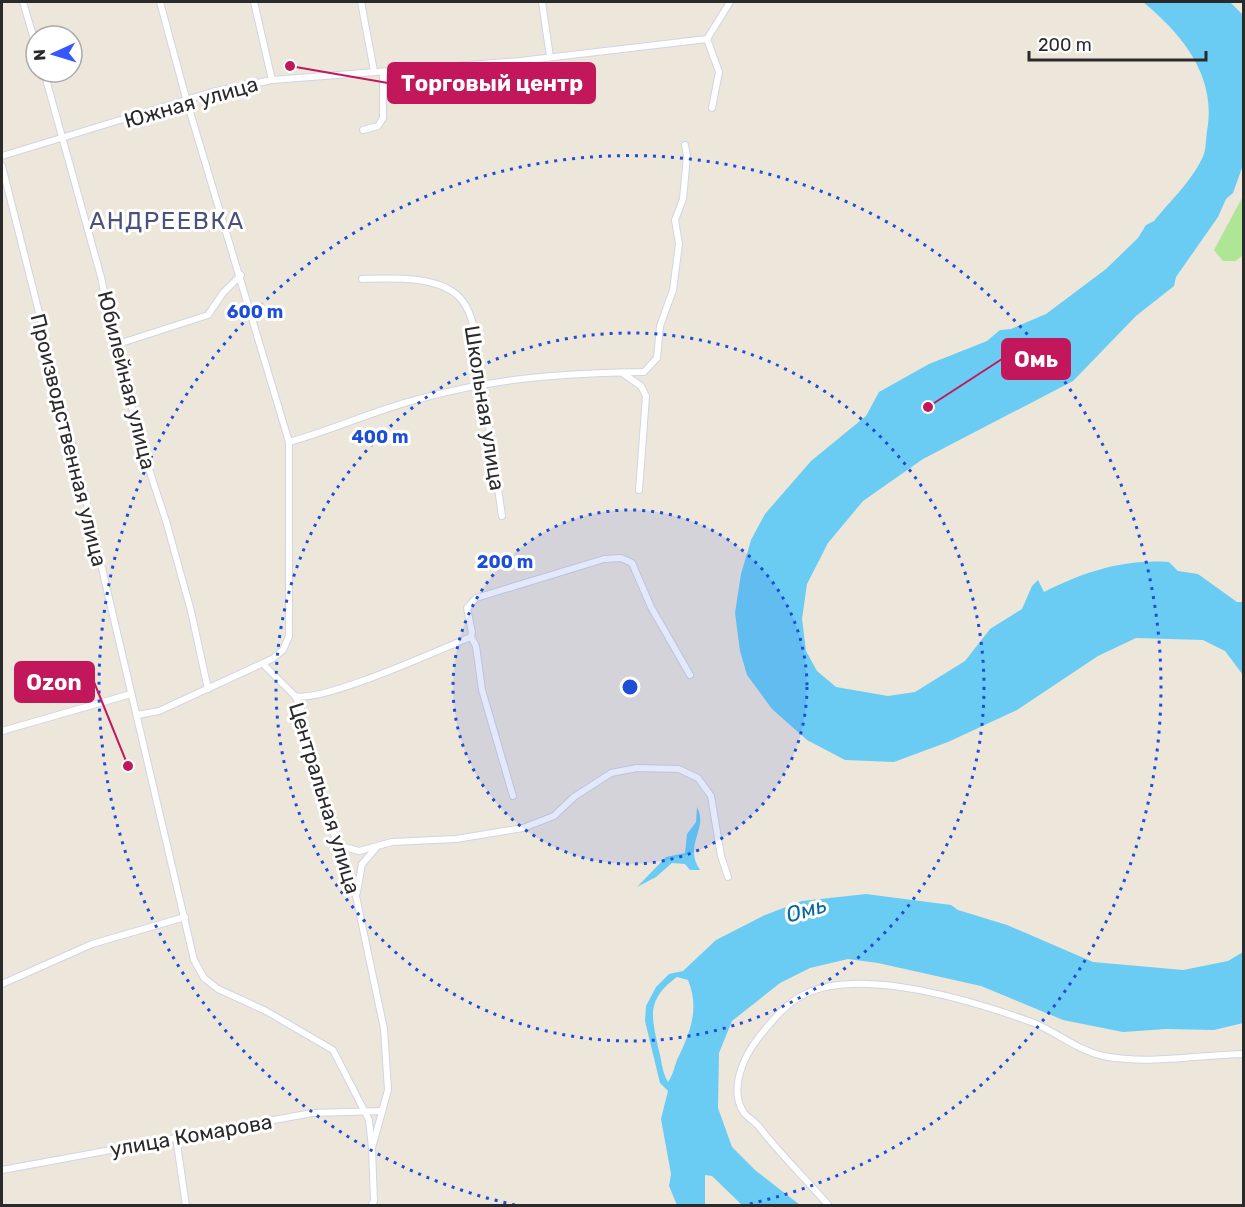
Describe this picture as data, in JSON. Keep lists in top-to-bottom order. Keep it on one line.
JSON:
{"streets":{"street":["Южная улица","Юбилейная улица","Школьная улица","Производственная улица","Центральная улица","улица Комарова"]},"crossings":[["Южная улица","Юбилейная улица"],["Производственная улица","улица Комарова"],["Центральная улица","улица Комарова"]],"districts":["АНДРЕЕВКА"],"water":["Омь"],"places":["Торговый центр","Омь","Ozon"],"scale_bar":"200 m","north":"left","rings":["600 m","400 m","200 m"]}
